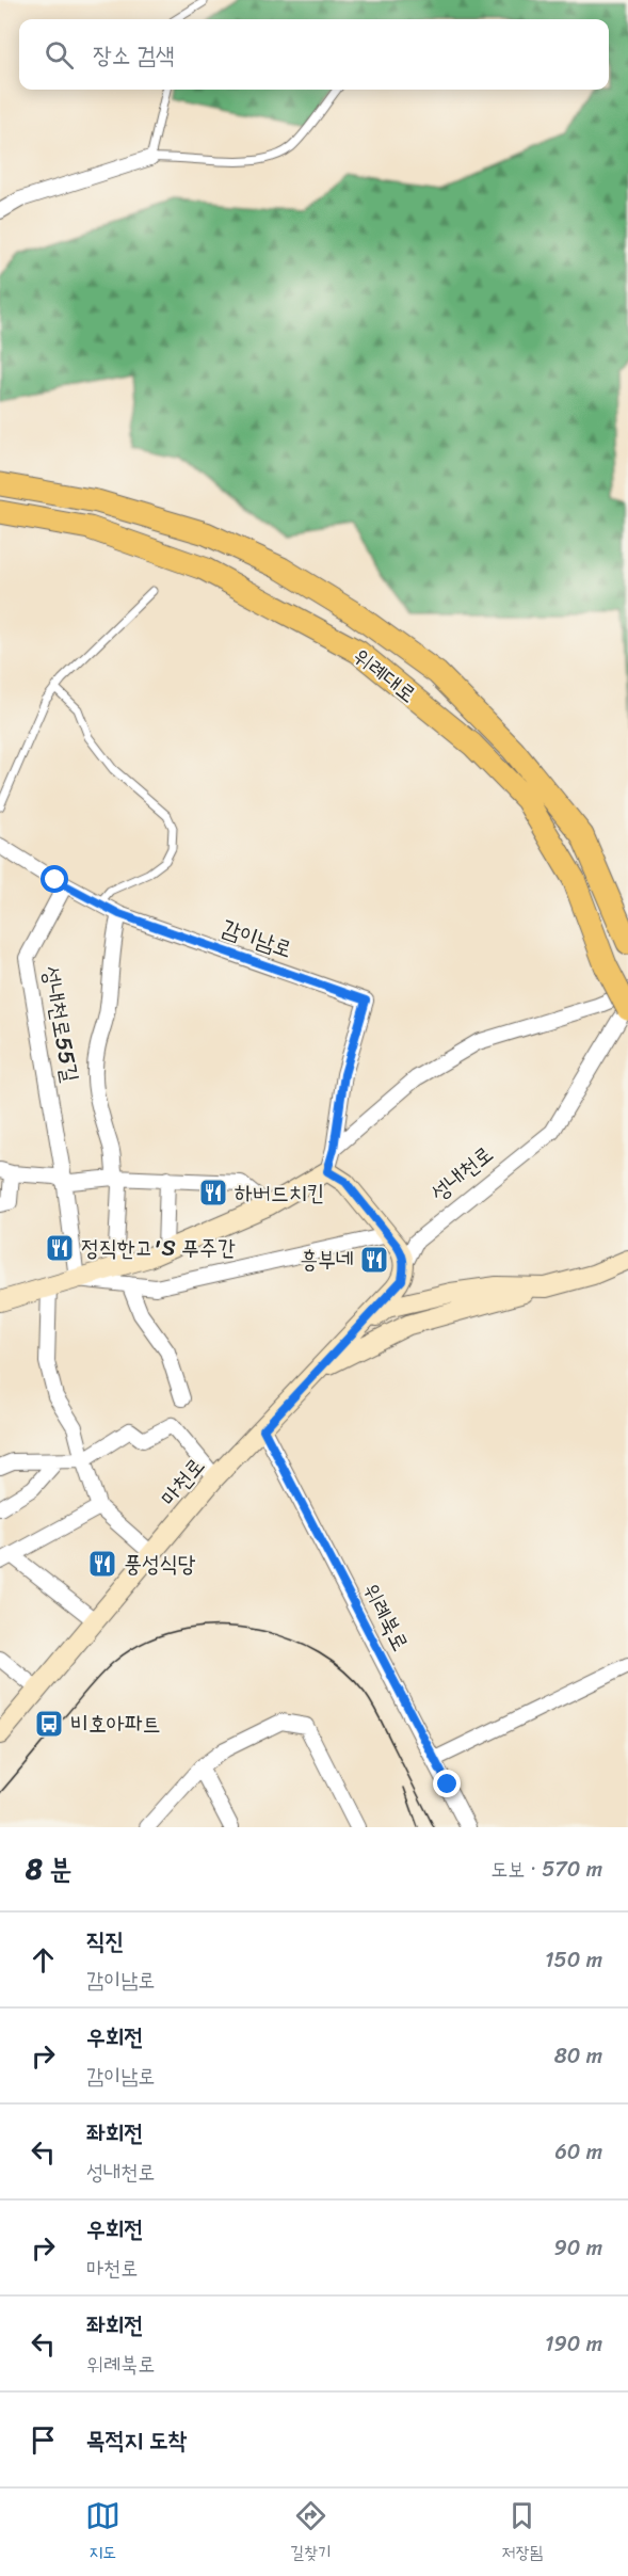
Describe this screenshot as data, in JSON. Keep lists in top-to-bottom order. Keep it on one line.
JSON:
{"streets":{"main road":["위례대로","마천로"],"street":["감이남로","성내천로55길","성내천로","위례북로"]},"crossings":[["위례대로","성내천로"],["감이남로","성내천로55길"],["성내천로","마천로"],["마천로","위례북로"]],"places":{"restaurant":["하버드치킨","정직한고'S 푸주간","흥부네","풍성식당"],"bus stop":["비호아파트"]},"page":{"search":"장소 검색","heading":["8 분","도보 · 570 m"],"list":[["직진","감이남로","150 m"],["우회전","감이남로","80 m"],["좌회전","성내천로","60 m"],["우회전","마천로","90 m"],["좌회전","위례북로","190 m"],"목적지 도착"],"nav":["지도","길찾기","저장됨"]}}
